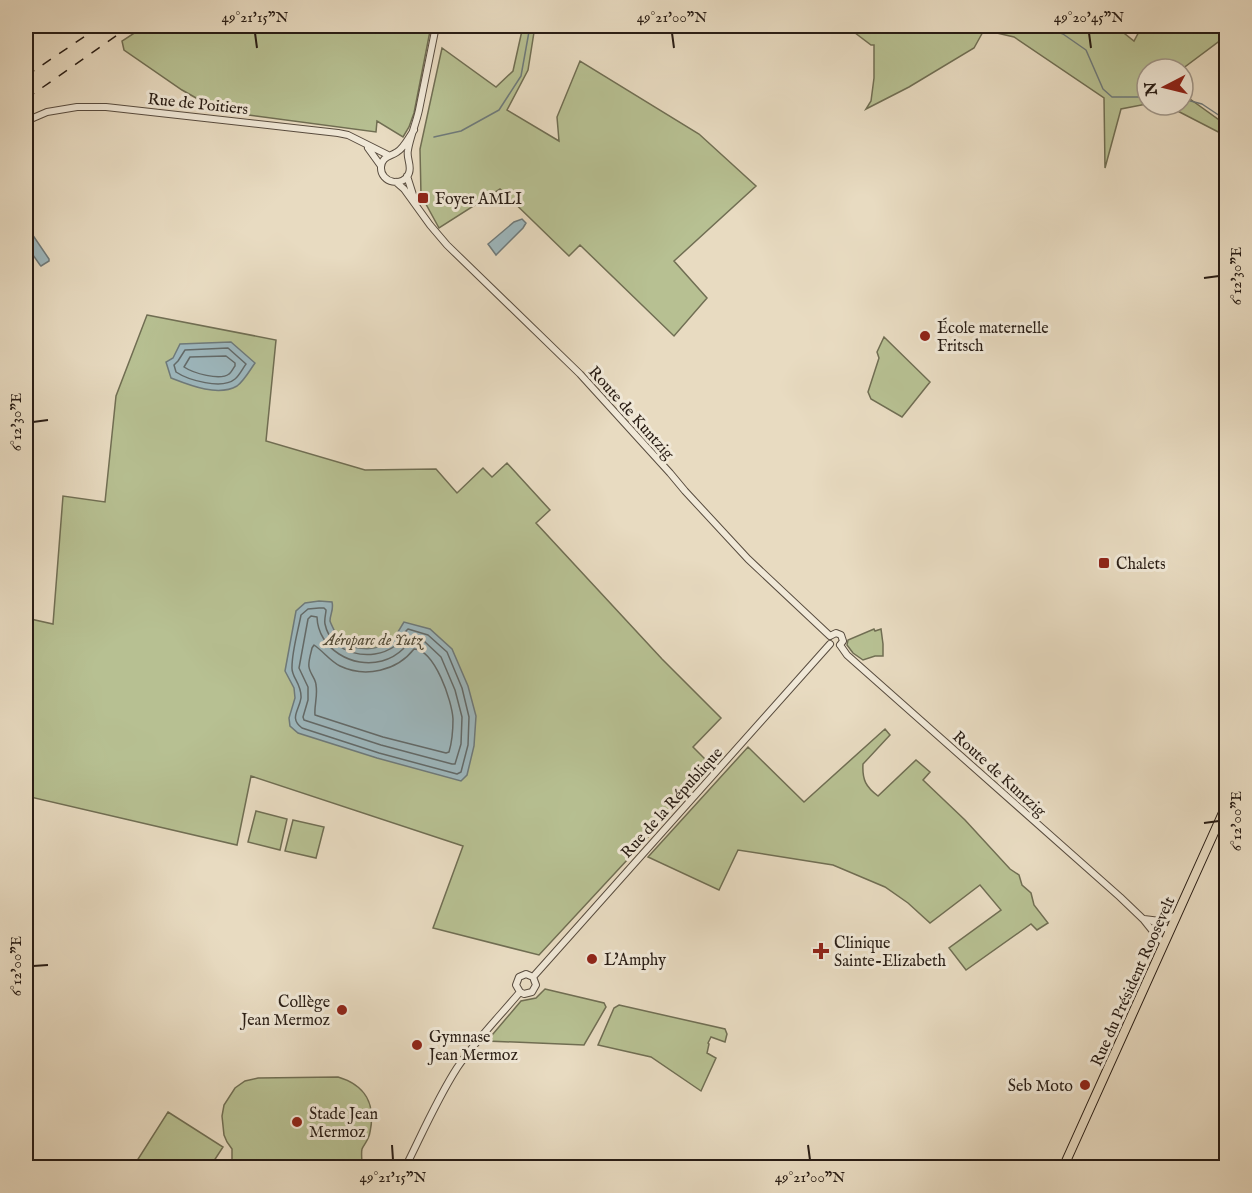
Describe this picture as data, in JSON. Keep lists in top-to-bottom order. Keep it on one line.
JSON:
{"streets":{"main road":["Rue du Président Roosevelt"],"street":["Rue de Poitiers","Route de Kuntzig","Rue de la République"]},"crossings":[["Rue de Poitiers","Route de Kuntzig"],["Route de Kuntzig","Rue de la République"],["Route de Kuntzig","Rue du Président Roosevelt"]],"parks":["Aéroparc de Yutz"],"places":{"transit":["Foyer AMLI","Chalets"],"other":["École maternelle Fritsch","L'Amphy","Collège Jean Mermoz","Gymnase Jean Mermoz","Seb Moto","Stade Jean Mermoz"],"health":["Clinique Sainte-Elizabeth"]},"north":"left","coordinates":["49°21'15\"N","49°21'00\"N","49°20'45\"N","6°12'30\"E","6°12'00\"E"]}
